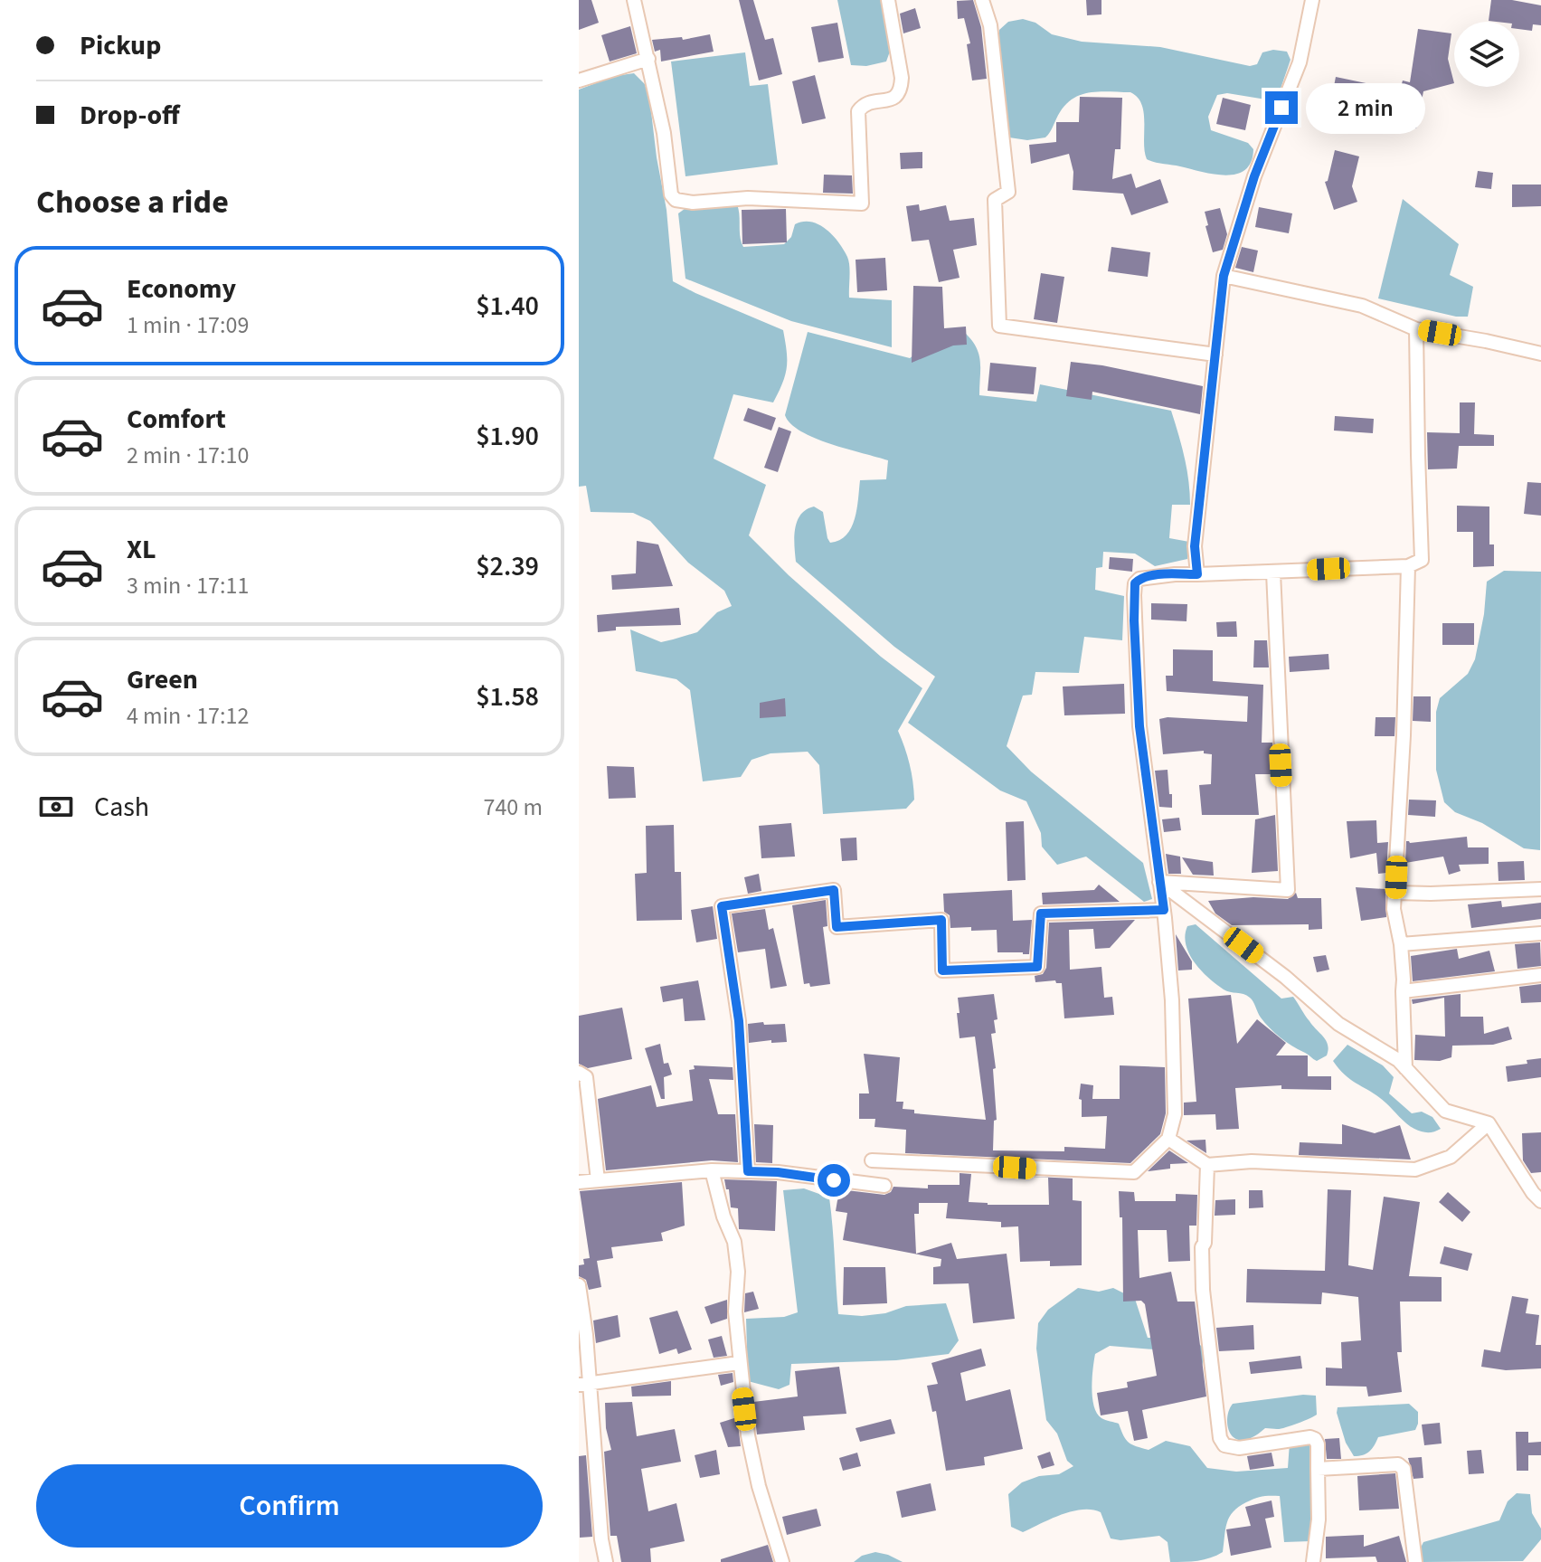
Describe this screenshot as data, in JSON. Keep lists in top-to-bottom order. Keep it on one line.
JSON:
{"page":{"banner":["Pickup","Drop-off"],"bubble":"2 min","heading":"Choose a ride","list":[{"name":"Economy","note":"1 min · 17:09","value":"$1.40"},{"name":"Comfort","note":"2 min · 17:10","value":"$1.90"},{"name":"XL","note":"3 min · 17:11","value":"$2.39"},{"name":"Green","note":"4 min · 17:12","value":"$1.58"}],"pay":["Cash","740 m"],"buttons":"Confirm"}}
